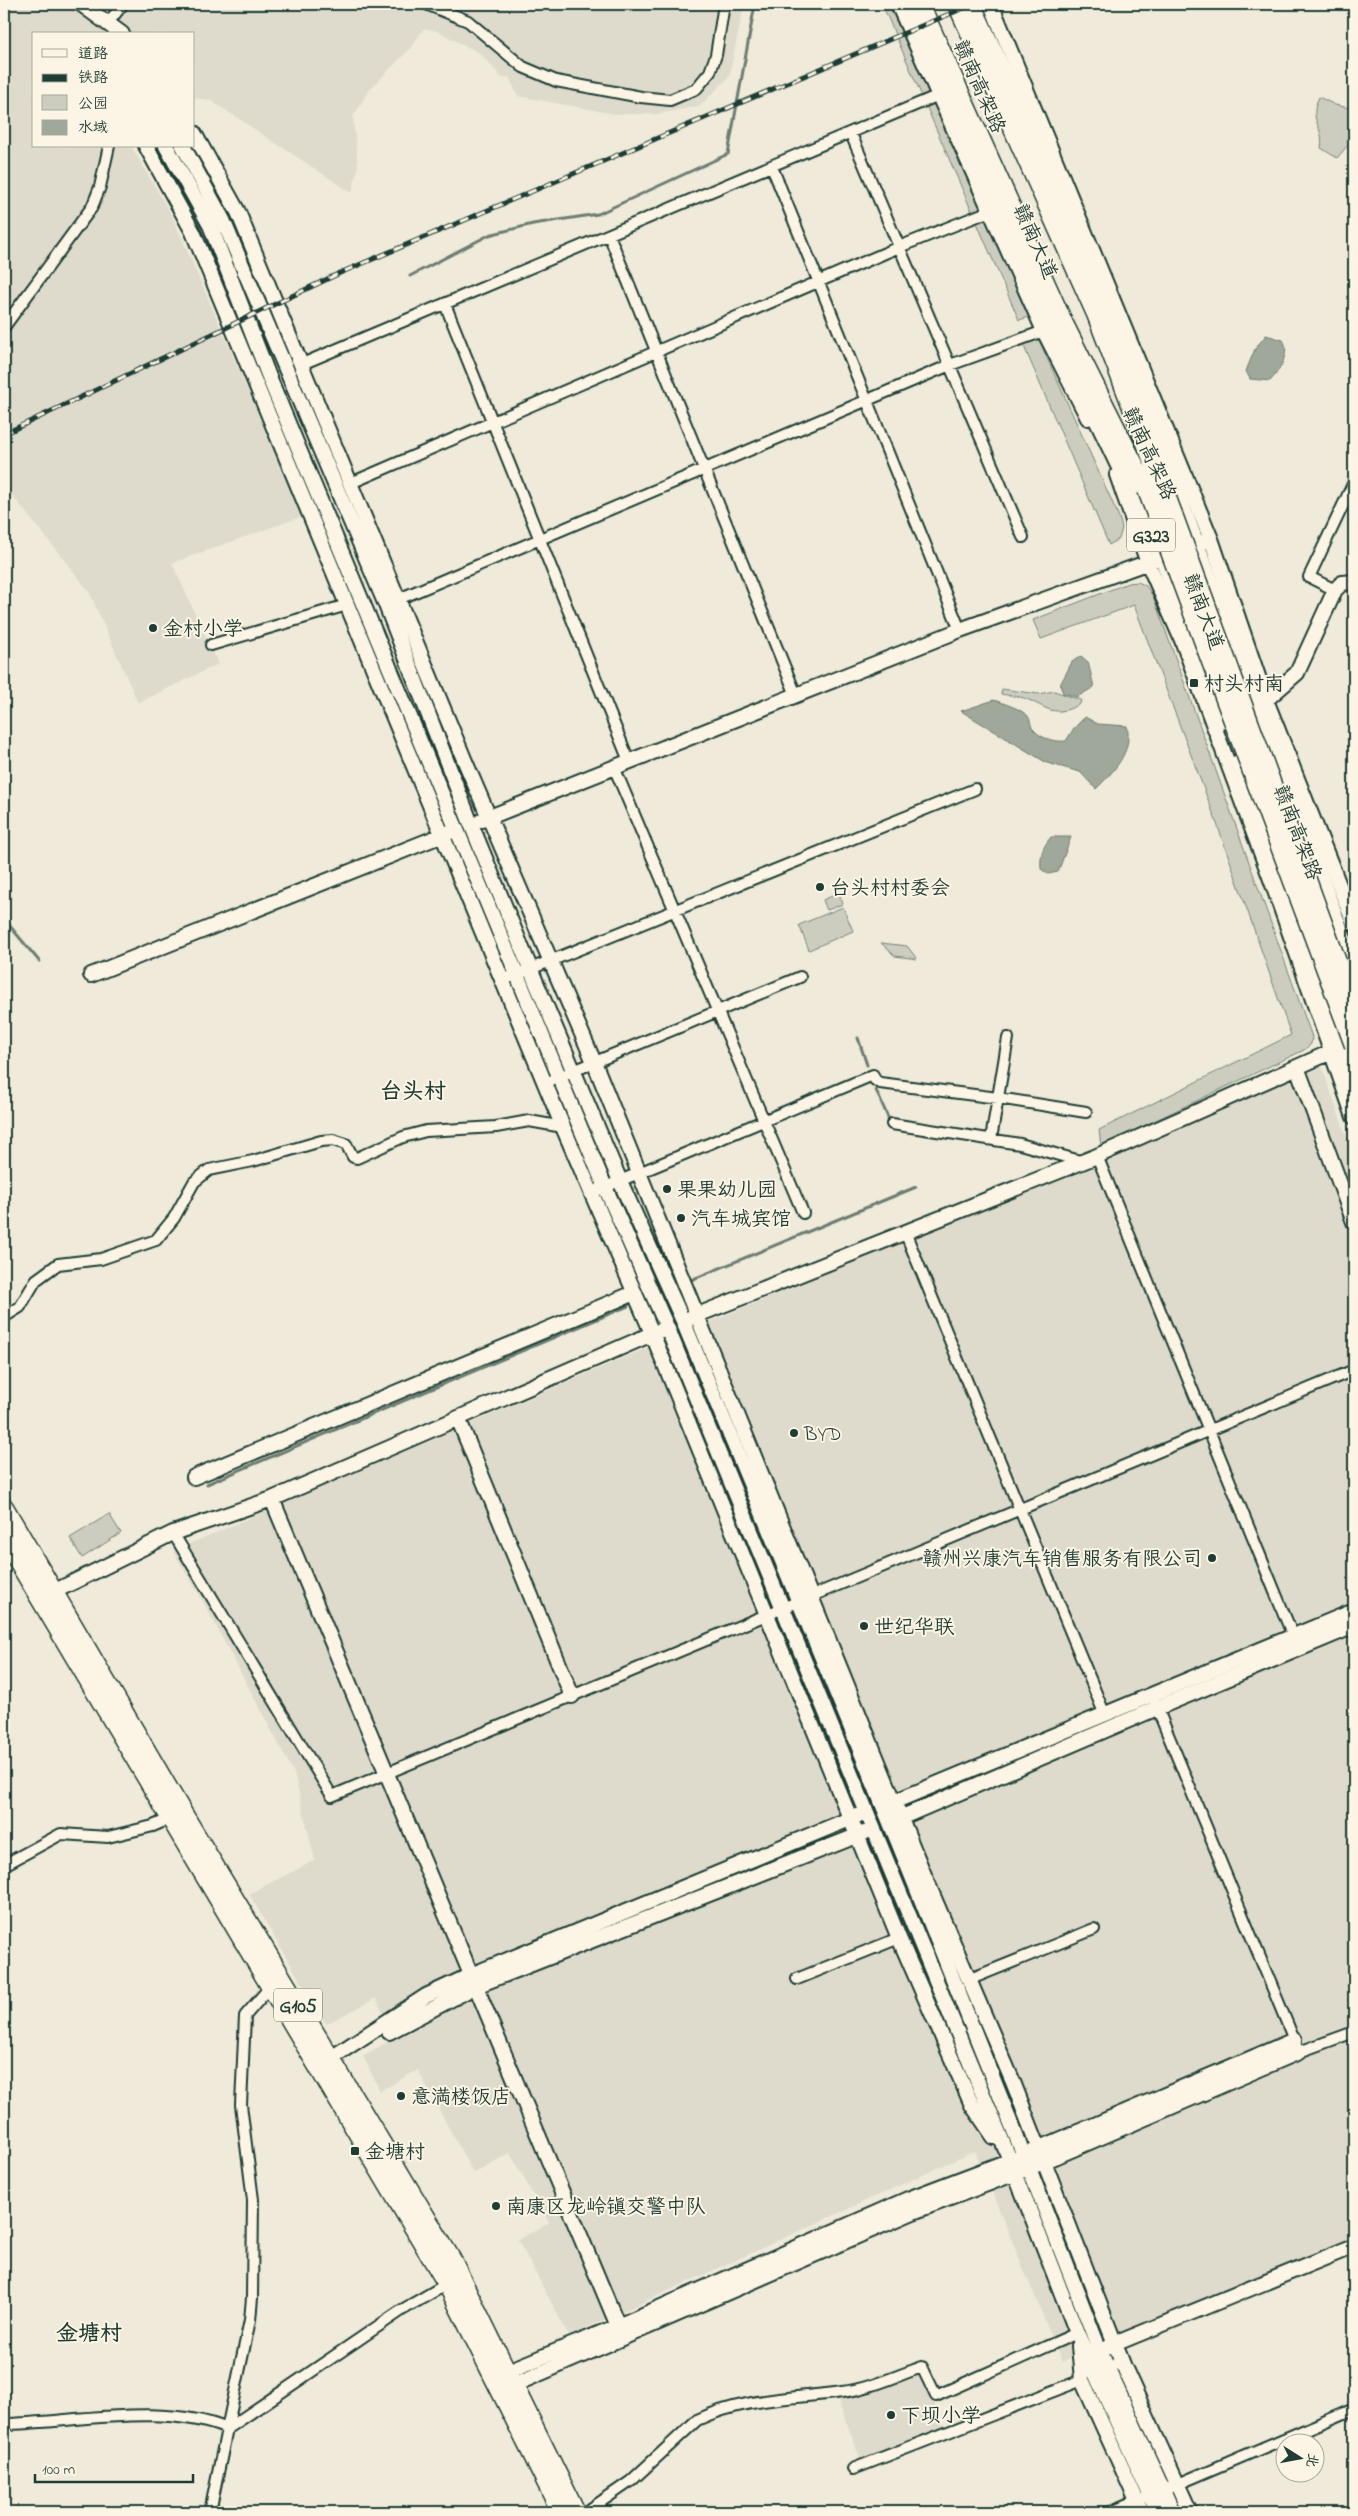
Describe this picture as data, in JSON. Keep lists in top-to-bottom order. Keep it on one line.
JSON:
{"streets":{"highway":["赣南高架路","G105"],"main road":["赣南大道","G323"]},"districts":["台头村","金塘村"],"places":{"other":["金村小学","台头村村委会","果果幼儿园","汽车城宾馆","BYD","赣州兴康汽车销售服务有限公司","世纪华联","意満楼饭店","南康区龙岭镇交警中队","下坝小学"],"transit":["村头村南","金塘村"]},"legend":["道路","铁路","公园","水域"],"scale_bar":"100 m","north":"right"}
